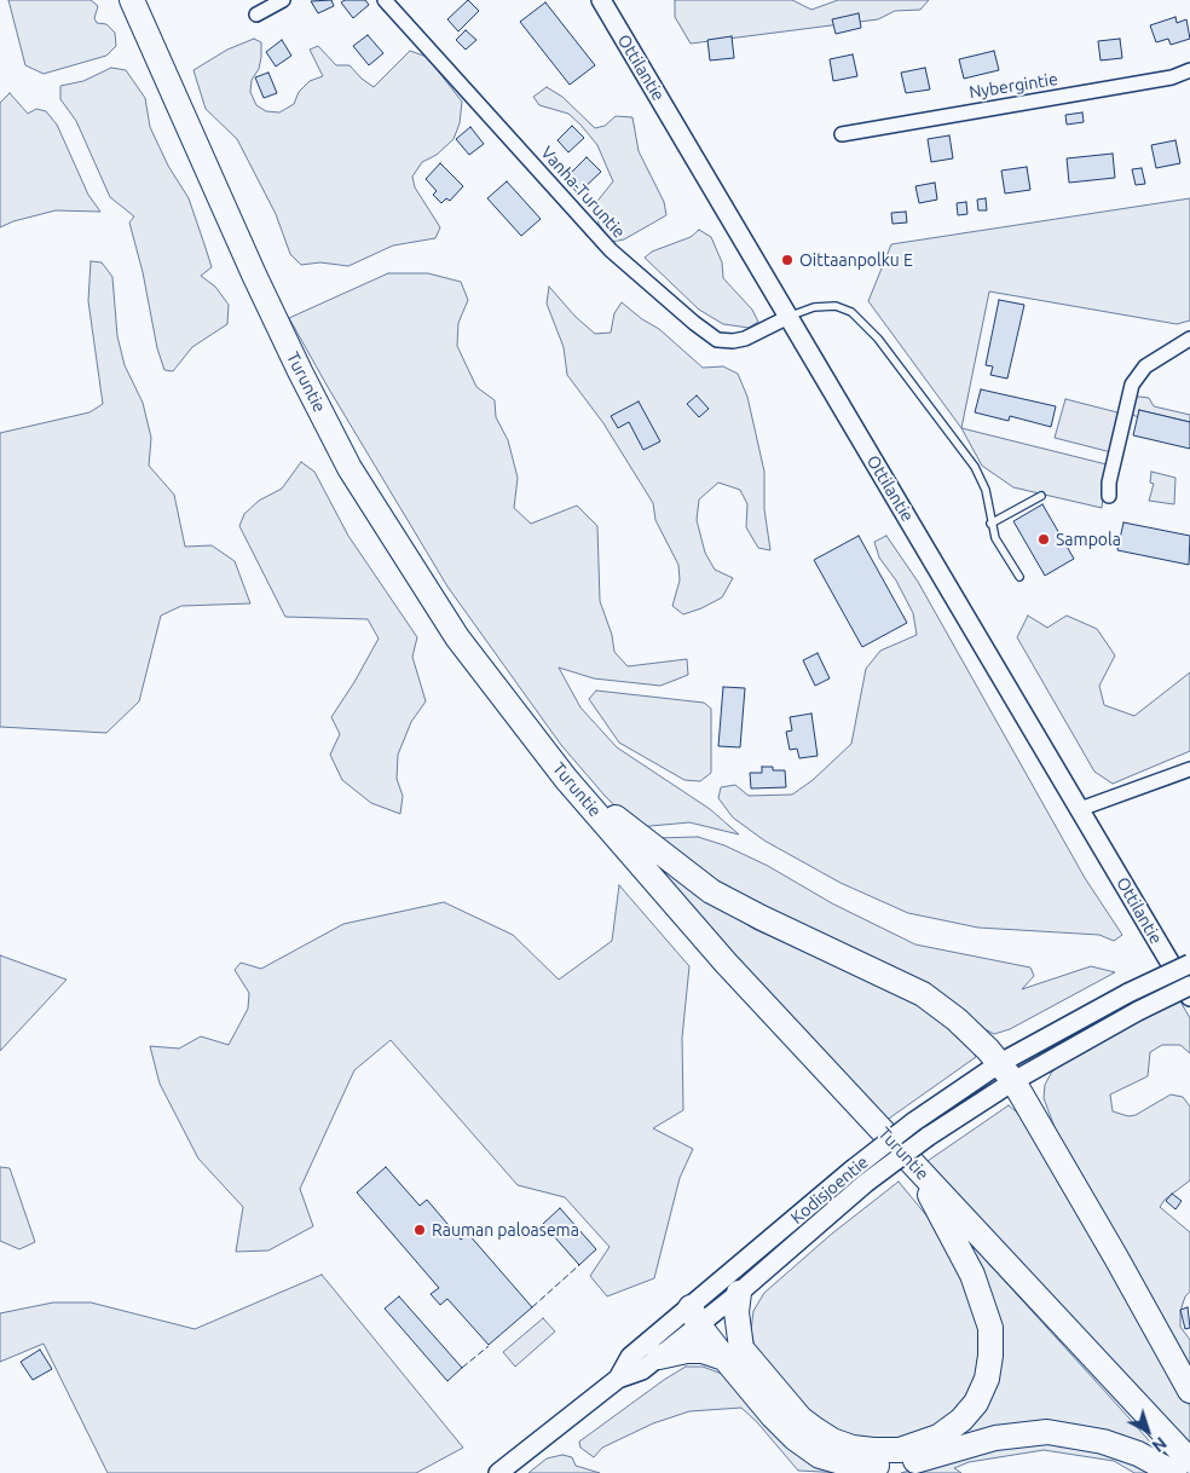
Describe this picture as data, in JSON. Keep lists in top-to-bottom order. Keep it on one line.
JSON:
{"streets":{"highway":["Turuntie"],"main road":["Ottilantie","Kodisjoentie"],"street":["Nybergintie","Vanha-Turuntie"]},"crossings":[["Ottilantie","Vanha-Turuntie"],["Ottilantie","Kodisjoentie"]],"places":["Oittaanpolku E","Sampola","Rauman paloasema"],"north":"bottom right"}
